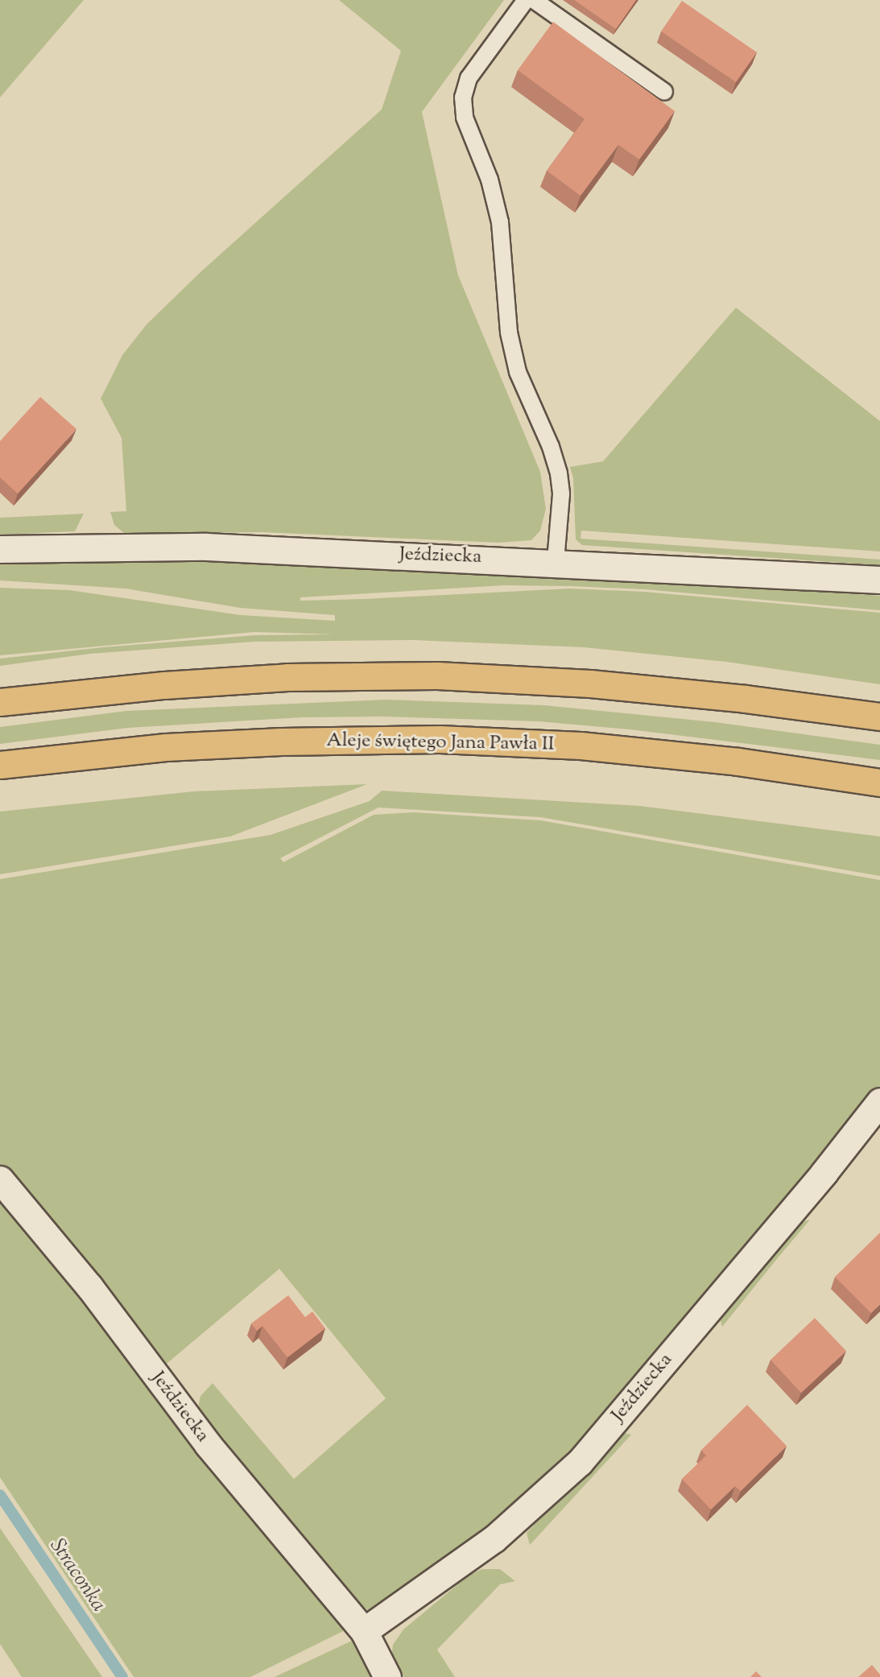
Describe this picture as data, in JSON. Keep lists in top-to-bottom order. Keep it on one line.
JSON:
{"streets":{"highway":["Aleje świętego Jana Pawła II"],"street":["Jeździecka"]},"water":["Straconka"]}
